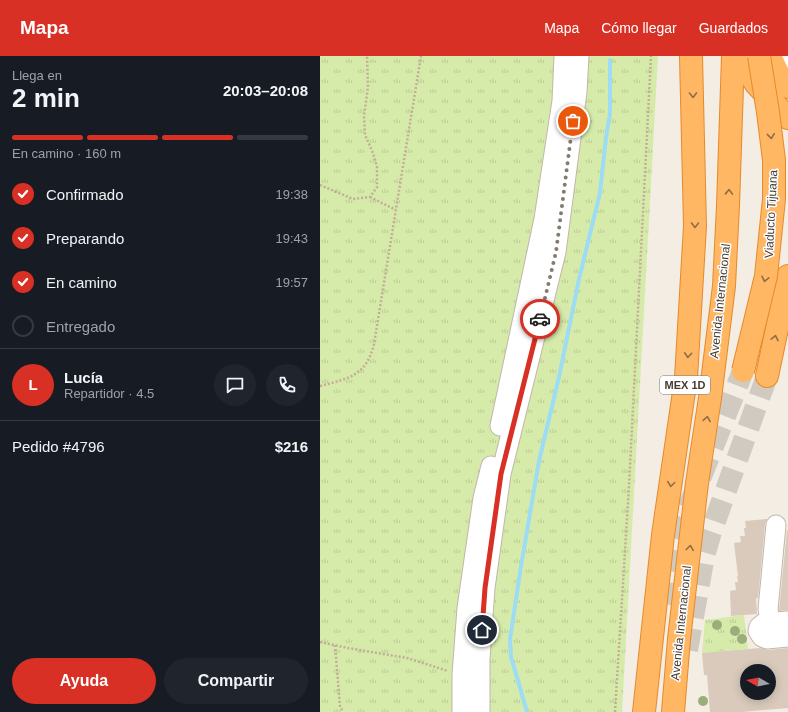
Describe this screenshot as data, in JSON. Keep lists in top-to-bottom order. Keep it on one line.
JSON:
{"streets":{"highway":["Viaducto Tijuana","Avenida Internacional","MEX 1D"]},"north":"left","page":{"header":"Mapa","nav":["Mapa","Cómo llegar","Guardados"],"heading":["2 min","Llega en","20:03–20:08"],"panel":["Lucía","Repartidor · 4.5","Pedido #4796","$216"],"bar":"En camino · 160 m","list":[["Confirmado","19:38"],["Preparando","19:43"],["En camino","19:57"],"Entregado"],"round":"L","buttons":["Ayuda","Compartir"]}}
